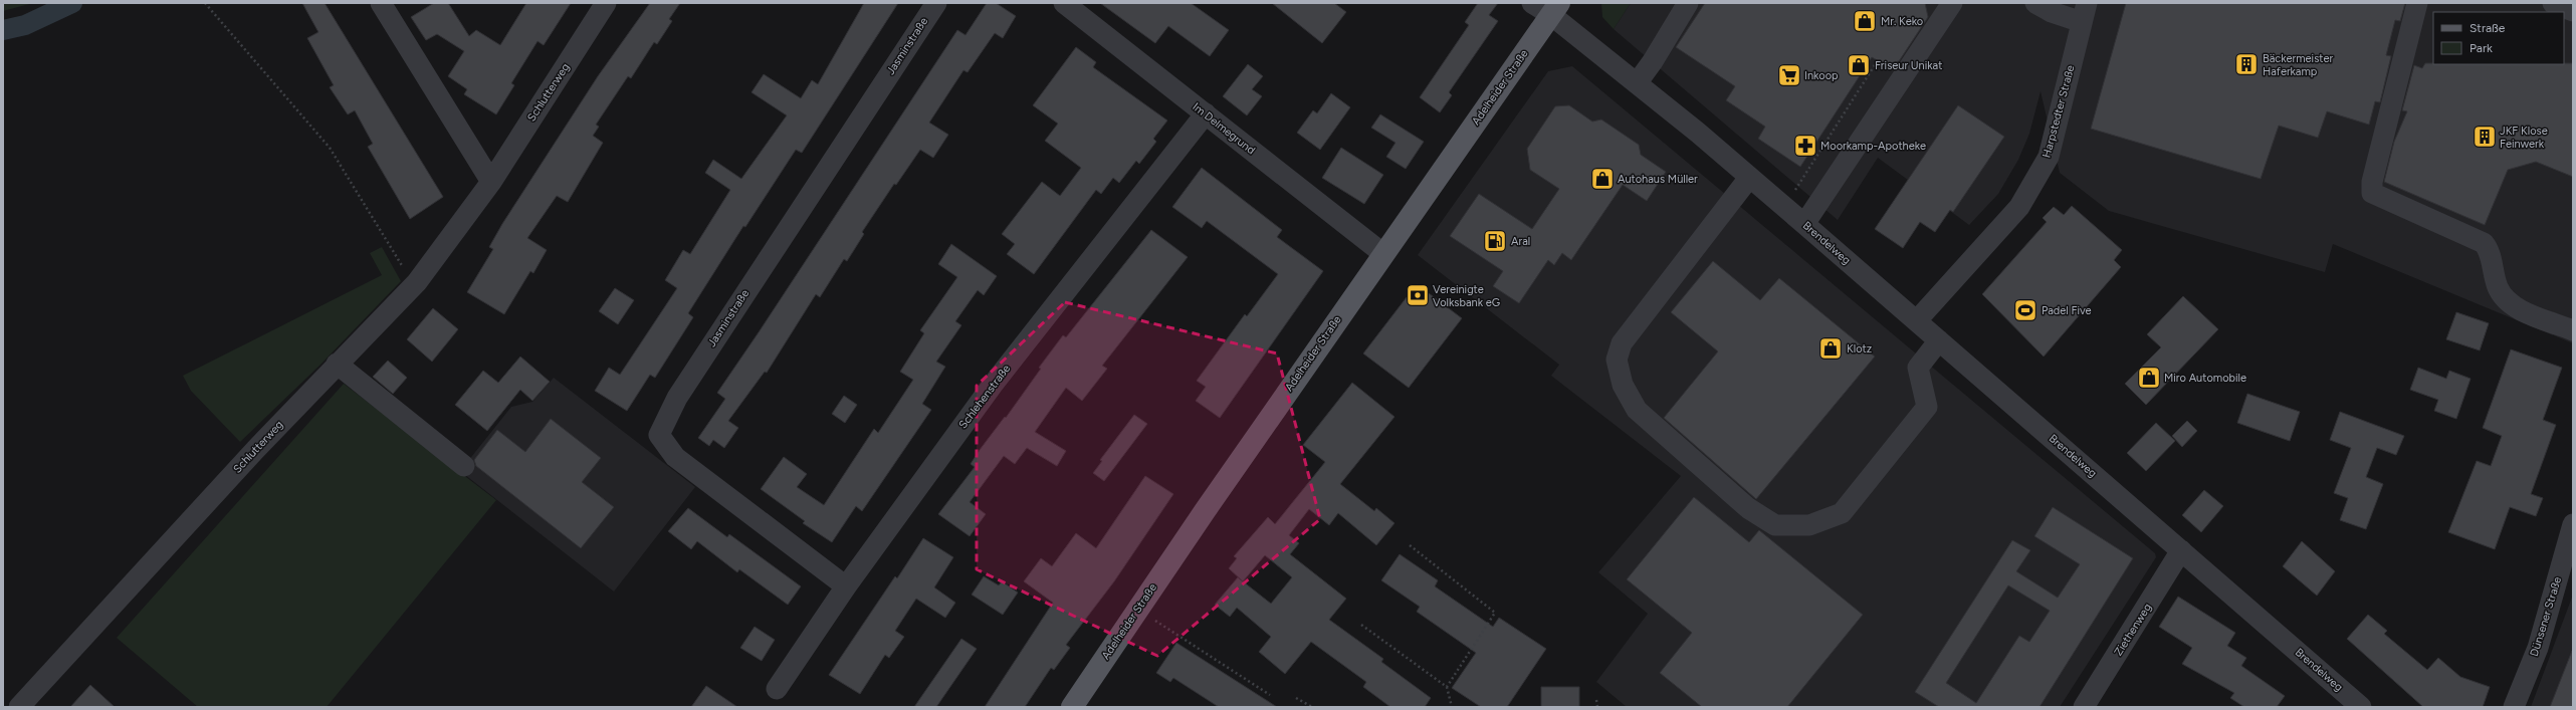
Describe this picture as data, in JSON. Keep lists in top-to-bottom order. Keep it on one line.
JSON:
{"streets":{"main road":["Adelheider Straße"],"street":["Jasminstraße","Schlutterweg","Harpstedter Straße","Im Delmegrund","Brendelweg","Schlehenstraße","Dünsener Straße","Ziethenweg"]},"crossings":[["Jasminstraße","Schlehenstraße"],["Adelheider Straße","Im Delmegrund"],["Adelheider Straße","Brendelweg"],["Harpstedter Straße","Brendelweg"],["Im Delmegrund","Schlehenstraße"],["Brendelweg","Ziethenweg"]],"places":{"shop":["Mr. Keko","Friseur Unikat","Autohaus Müller","Klotz","Miro Automobile"],"building":["Bäckermeister Haferkamp","JKF Klose Feinwerk"],"supermarket":["Inkoop"],"pharmacy":["Moorkamp-Apotheke"],"fuel station":["Aral"],"bank":["Vereinigte Volksbank eG"],"sports":["Padel Five"]},"legend":["Straße","Park"]}
